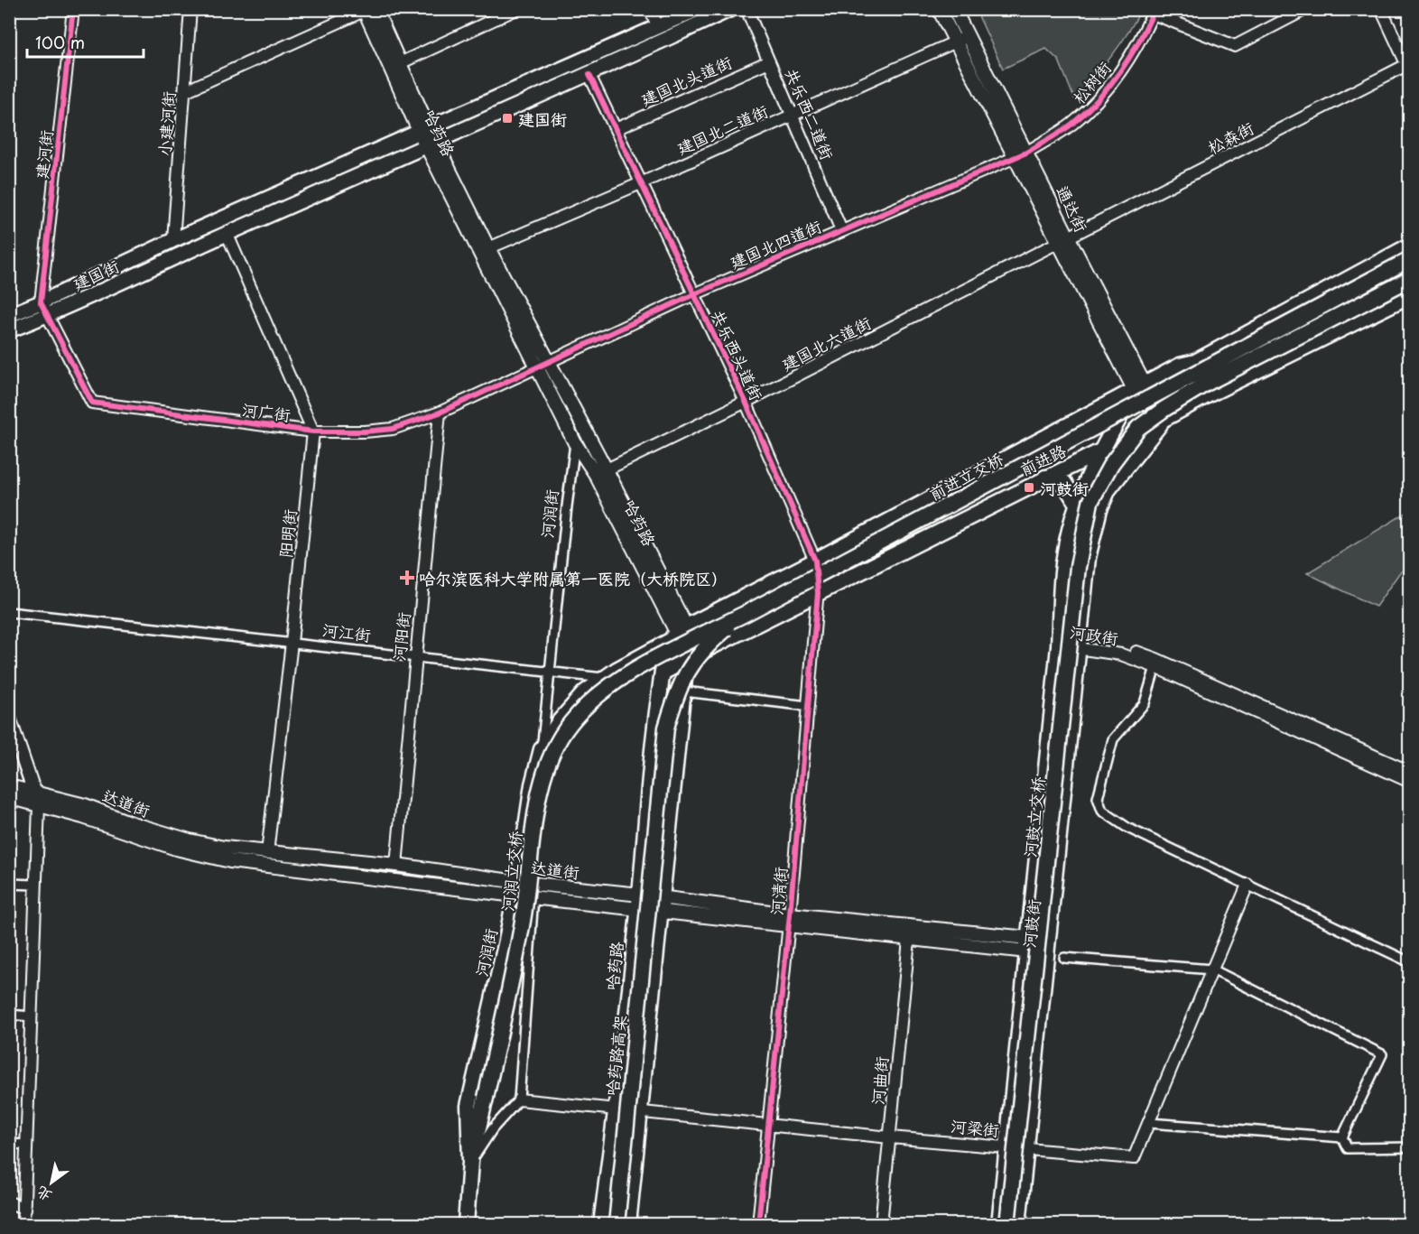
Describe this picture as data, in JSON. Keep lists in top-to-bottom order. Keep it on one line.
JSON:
{"streets":{"highway":["哈药路","前进路","前进立交桥","河润街","河鼓立交桥","河润立交桥","河鼓街","哈药路高架"],"main road":["通达街","建国街","达道街"],"street":["建国北头道街","松树街","共乐西二道街","小建河街","建国北二道街","松森街","建河街","建国北四道街","建国北六道街","共乐西头道街","河广街","阳明街","河江街","河政街","河阳街","河清街","河曲街","河梁街"]},"crossings":[["建国北头道街","共乐西二道街"],["建国北头道街","共乐西头道街"],["松树街","通达街"],["松树街","建国北四道街"],["共乐西二道街","建国北二道街"],["共乐西二道街","建国北四道街"],["小建河街","建国街"],["建国北二道街","哈药路"],["建国北二道街","通达街"],["建国北二道街","共乐西头道街"],["哈药路","建国北四道街"],["哈药路","建国街"],["哈药路","建国北六道街"],["哈药路","河广街"],["哈药路","前进路"],["哈药路","河润街"],["哈药路","达道街"],["哈药路","河梁街"],["松森街","通达街"],["松森街","建国北六道街"],["建河街","建国街"],["建河街","河广街"],["通达街","建国北四道街"],["通达街","建国北六道街"],["通达街","前进路"],["通达街","河鼓街"],["建国北四道街","共乐西头道街"],["建国北四道街","河广街"],["建国街","共乐西头道街"],["建国街","河广街"],["建国街","阳明街"],["建国北六道街","共乐西头道街"],["共乐西头道街","前进路"],["共乐西头道街","河清街"],["河广街","阳明街"],["河广街","河阳街"],["前进路","河清街"],["前进路","河鼓街"],["前进立交桥","河润街"],["前进立交桥","河润立交桥"],["前进立交桥","哈药路高架"],["河润街","河江街"],["河润街","达道街"],["河润街","河润立交桥"],["河润街","河梁街"],["阳明街","河江街"],["阳明街","达道街"],["河江街","河阳街"],["河政街","河鼓街"],["河阳街","达道街"],["达道街","河清街"],["河清街","河梁街"],["河鼓街","河梁街"],["河曲街","河梁街"]],"places":{"transit":["建国街","河鼓街"],"health":["哈尔滨医科大学附属第一医院（大桥院区）"]},"scale_bar":"100 m","north":"bottom left"}
